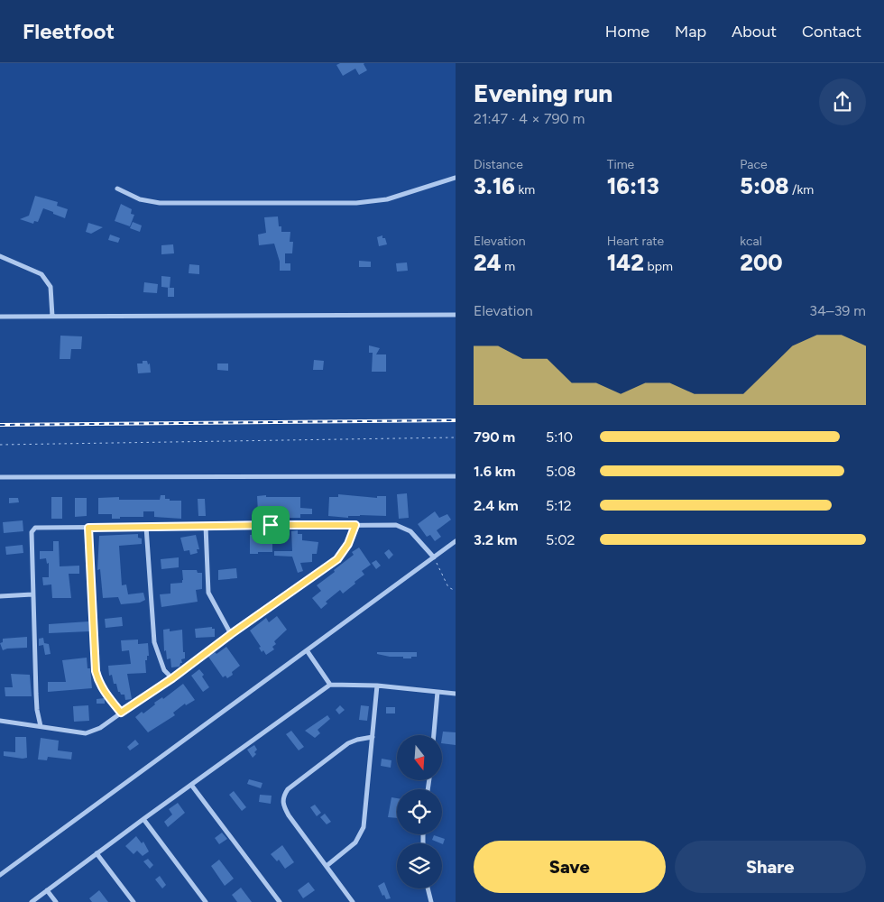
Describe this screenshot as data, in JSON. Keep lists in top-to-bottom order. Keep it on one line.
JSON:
{"north":"bottom","page":{"header":"Fleetfoot","nav":["Home","Map","About","Contact"],"heading":["Evening run","21:47 · 4 × 790 m"],"stats":[["Distance","3.16 km"],["Time","16:13"],["Pace","5:08 /km"],["Elevation","24 m"],["Heart rate","142 bpm"],["kcal","200"]],"chart":["Elevation","34–39 m"],"list":[{"name":"790 m","note":"5:10"},{"name":"1.6 km","note":"5:08"},{"name":"2.4 km","note":"5:12"},{"name":"3.2 km","note":"5:02"}],"buttons":["Save","Share"]}}
